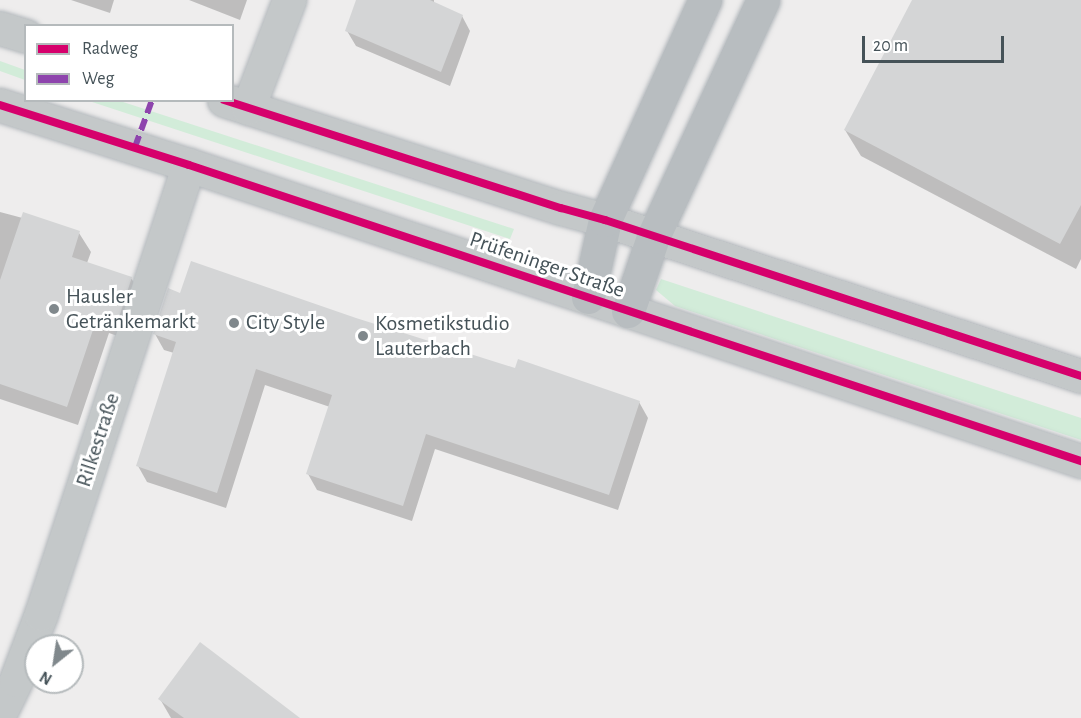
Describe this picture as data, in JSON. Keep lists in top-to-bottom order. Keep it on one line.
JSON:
{"streets":{"street":["Prüfeninger Straße","Rilkestraße"]},"crossings":[["Prüfeninger Straße","Rilkestraße"]],"places":["Hausler Getränkemarkt","City Style","Kosmetikstudio Lauterbach"],"legend":["Radweg","Weg"],"scale_bar":"20 m","north":"bottom left"}
